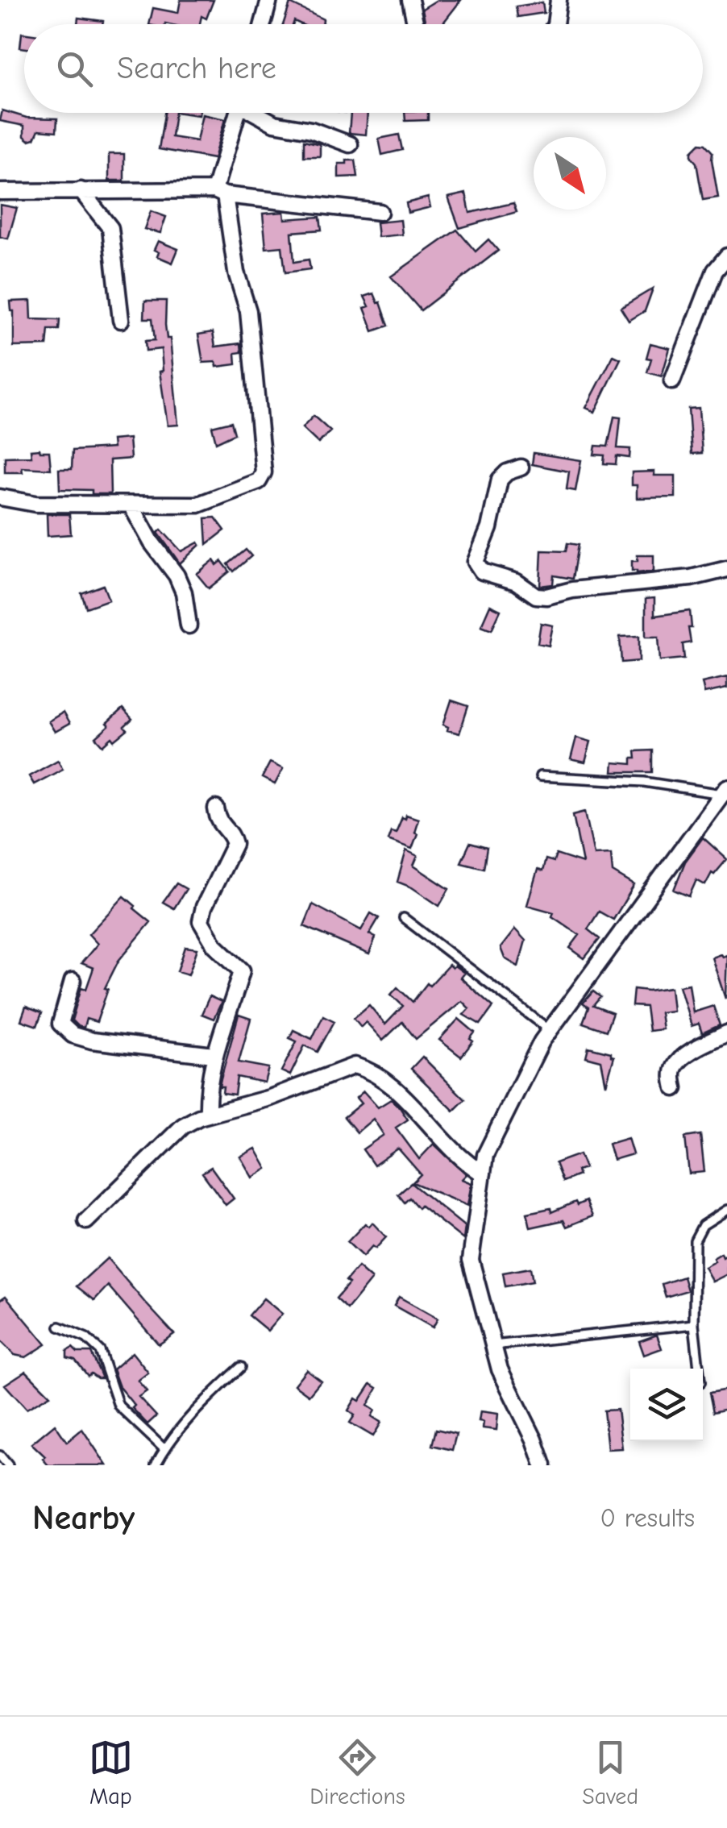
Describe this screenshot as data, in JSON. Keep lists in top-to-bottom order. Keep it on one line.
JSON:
{"north":"bottom right","page":{"search":"Search here","heading":["Nearby","0 results"],"nav":["Map","Directions","Saved"]}}
